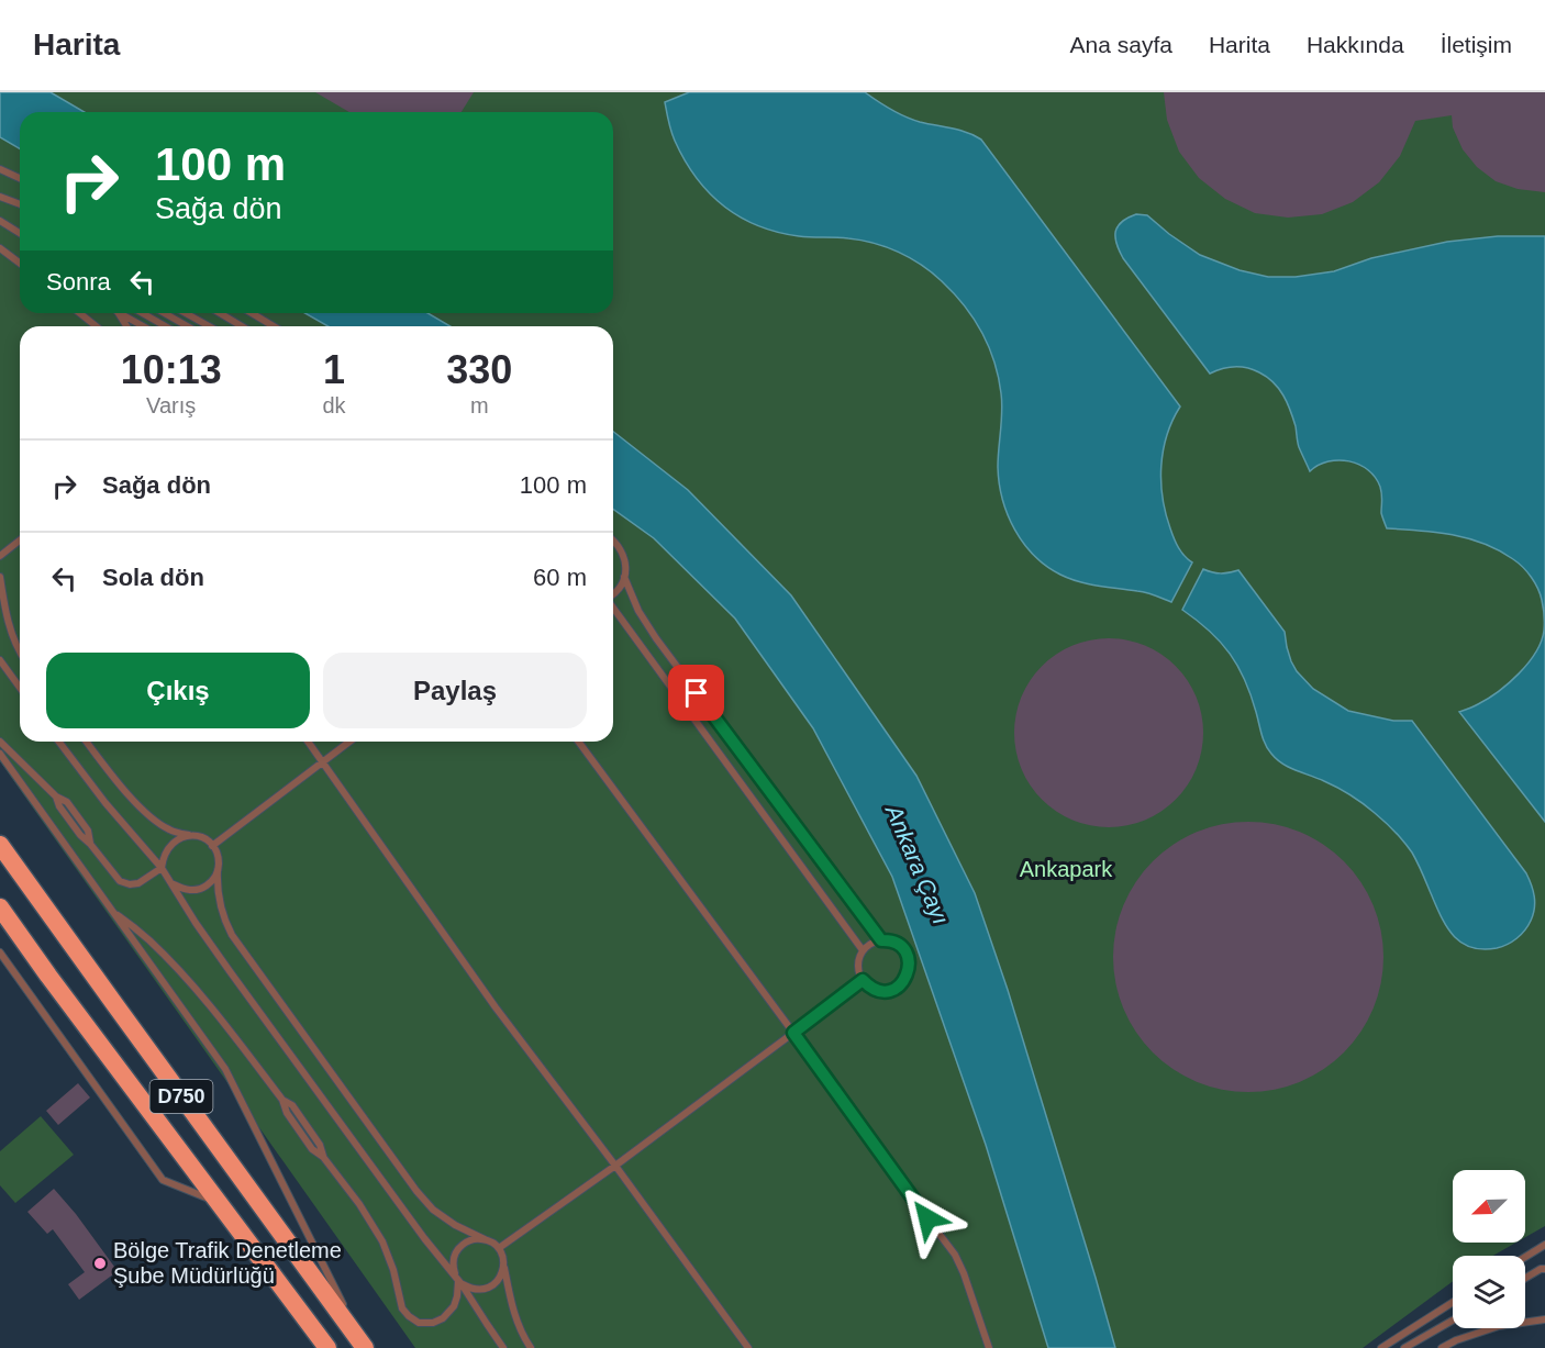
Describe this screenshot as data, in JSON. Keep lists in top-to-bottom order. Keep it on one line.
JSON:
{"streets":{"highway":["D750"]},"water":["Ankara Çayı"],"parks":["Ankapark"],"places":["Bölge Trafik Denetleme Şube Müdürlüğü"],"north":"bottom left","page":{"header":"Harita","nav":["Ana sayfa","Harita","Hakkında","İletişim"],"turn":["100 m","Sağa dön"],"then":"Sonra","eta":["10:13","Varış","1","dk","330","m"],"list":[{"name":"Sağa dön","value":"100 m"},{"name":"Sola dön","value":"60 m"}],"buttons":["Çıkış","Paylaş"]}}
